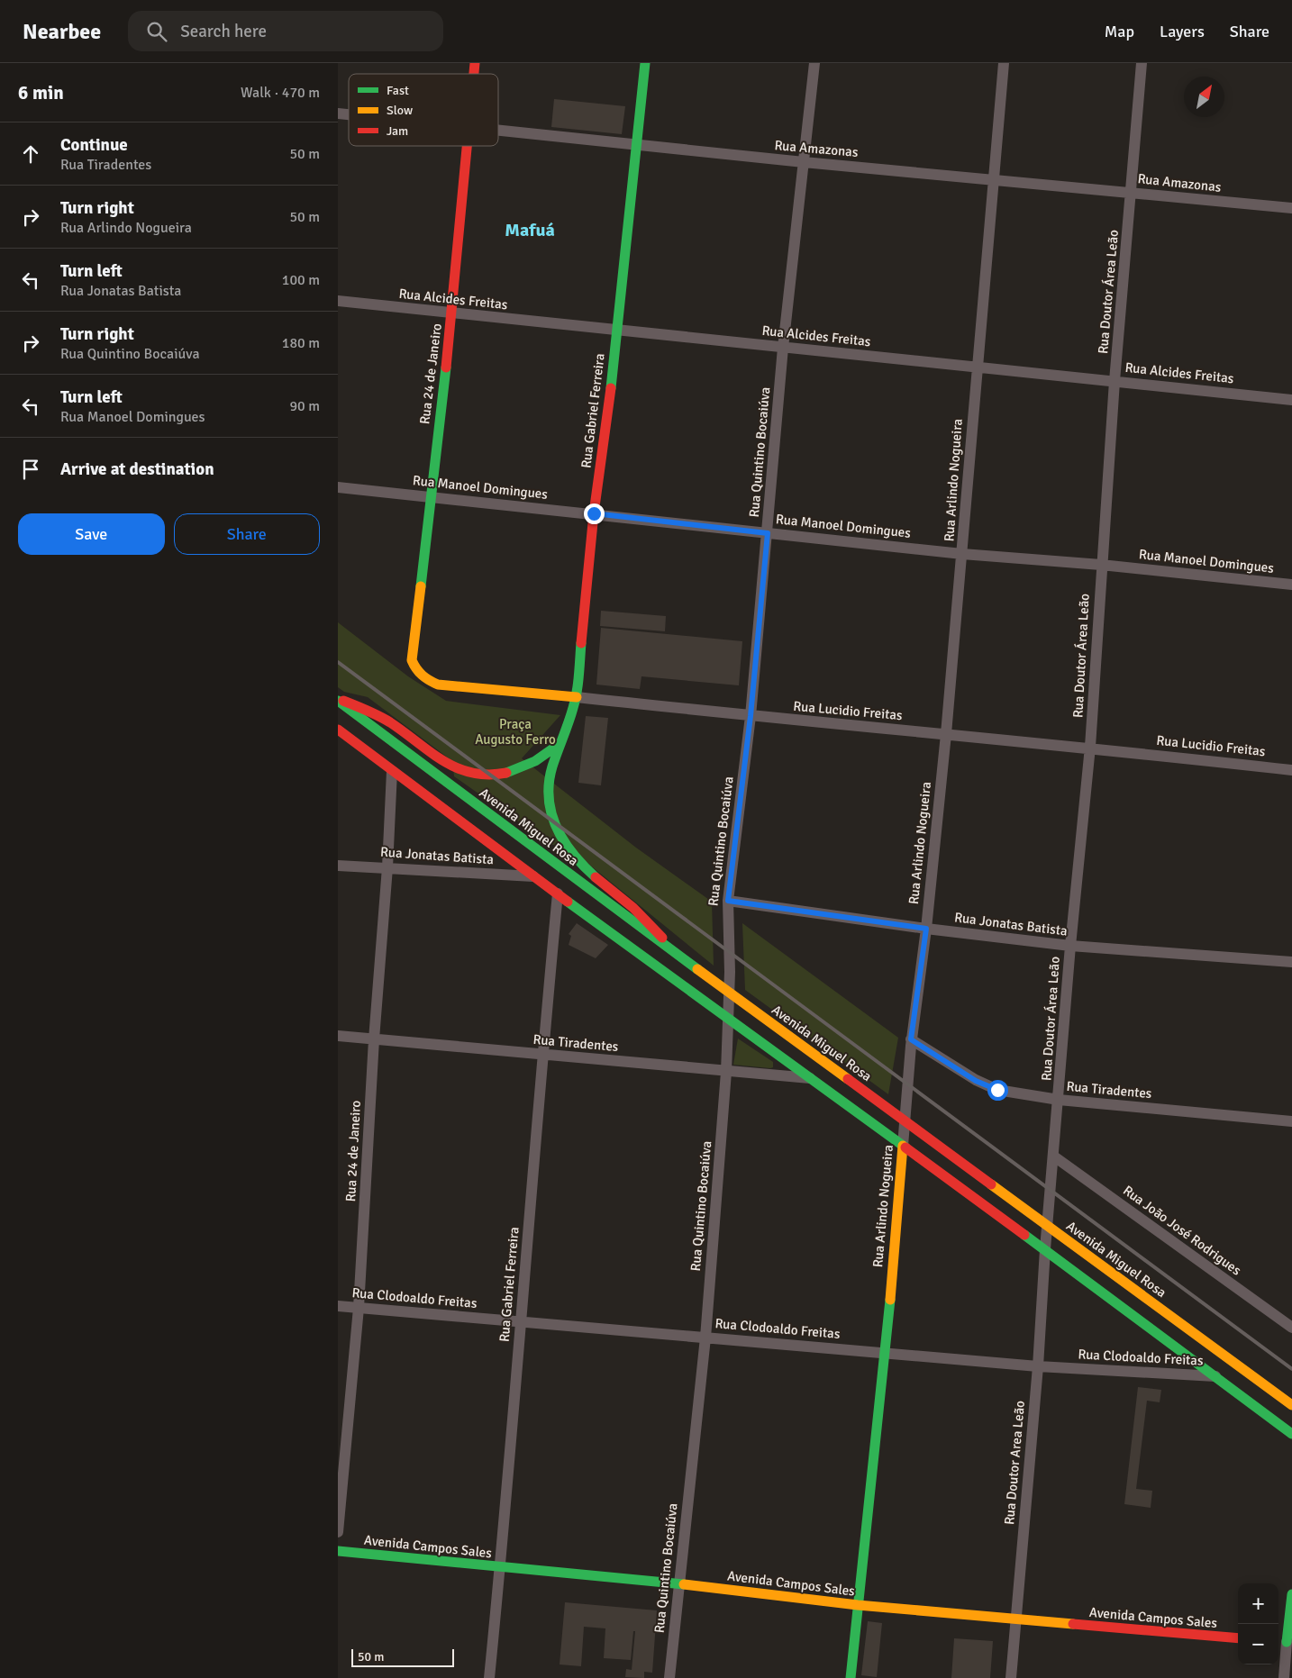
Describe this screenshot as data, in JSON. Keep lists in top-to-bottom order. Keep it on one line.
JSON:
{"streets":{"main road":["Rua 24 de Janeiro","Rua Gabriel Ferreira","Rua Arlindo Nogueira","Rua Lucidio Freitas","Avenida Miguel Rosa","Avenida Campos Sales"],"street":["Rua Amazonas","Rua Doutor Área Leão","Rua Alcides Freitas","Rua Quintino Bocaiúva","Rua Manoel Domingues","Rua Jonatas Batista","Rua Tiradentes","Rua João José Rodrigues","Rua Clodoaldo Freitas","Rua Doutor Area Leão"]},"crossings":[["Rua Amazonas","Rua Doutor Área Leão"],["Rua Amazonas","Rua Gabriel Ferreira"],["Rua Amazonas","Rua Quintino Bocaiúva"],["Rua Amazonas","Rua Arlindo Nogueira"],["Rua Doutor Área Leão","Rua Alcides Freitas"],["Rua Doutor Área Leão","Rua Manoel Domingues"],["Rua Doutor Área Leão","Rua Lucidio Freitas"],["Rua Doutor Área Leão","Avenida Miguel Rosa"],["Rua Doutor Área Leão","Rua Jonatas Batista"],["Rua Doutor Área Leão","Rua Tiradentes"],["Rua Doutor Área Leão","Rua João José Rodrigues"],["Rua Doutor Área Leão","Rua Doutor Area Leão"],["Rua Alcides Freitas","Rua 24 de Janeiro"],["Rua Alcides Freitas","Rua Gabriel Ferreira"],["Rua Alcides Freitas","Rua Quintino Bocaiúva"],["Rua Alcides Freitas","Rua Arlindo Nogueira"],["Rua 24 de Janeiro","Rua Manoel Domingues"],["Rua 24 de Janeiro","Rua Lucidio Freitas"],["Rua 24 de Janeiro","Rua Jonatas Batista"],["Rua 24 de Janeiro","Rua Tiradentes"],["Rua 24 de Janeiro","Rua Clodoaldo Freitas"],["Rua Gabriel Ferreira","Rua Manoel Domingues"],["Rua Gabriel Ferreira","Rua Lucidio Freitas"],["Rua Gabriel Ferreira","Avenida Miguel Rosa"],["Rua Gabriel Ferreira","Rua Tiradentes"],["Rua Gabriel Ferreira","Rua Clodoaldo Freitas"],["Rua Gabriel Ferreira","Avenida Campos Sales"],["Rua Quintino Bocaiúva","Rua Manoel Domingues"],["Rua Quintino Bocaiúva","Rua Lucidio Freitas"],["Rua Quintino Bocaiúva","Avenida Miguel Rosa"],["Rua Quintino Bocaiúva","Rua Jonatas Batista"],["Rua Quintino Bocaiúva","Rua Tiradentes"],["Rua Quintino Bocaiúva","Rua Clodoaldo Freitas"],["Rua Quintino Bocaiúva","Avenida Campos Sales"],["Rua Arlindo Nogueira","Rua Manoel Domingues"],["Rua Arlindo Nogueira","Rua Lucidio Freitas"],["Rua Arlindo Nogueira","Avenida Miguel Rosa"],["Rua Arlindo Nogueira","Rua Jonatas Batista"],["Rua Arlindo Nogueira","Rua Tiradentes"],["Rua Arlindo Nogueira","Rua Clodoaldo Freitas"],["Rua Arlindo Nogueira","Avenida Campos Sales"],["Rua Clodoaldo Freitas","Rua Doutor Area Leão"],["Rua Doutor Area Leão","Avenida Campos Sales"]],"districts":["Mafuá"],"parks":["Praça Augusto Ferro"],"legend":["Fast","Slow","Jam"],"scale_bar":"50 m","north":"top right","page":{"header":"Nearbee","search":"Search here","nav":["Map","Layers","Share"],"heading":["6 min","Walk · 470 m"],"list":[["Continue","Rua Tiradentes","50 m"],["Turn right","Rua Arlindo Nogueira","50 m"],["Turn left","Rua Jonatas Batista","100 m"],["Turn right","Rua Quintino Bocaiúva","180 m"],["Turn left","Rua Manoel Domingues","90 m"],"Arrive at destination"],"buttons":["Save","Share"],"map_buttons":["+","−"],"scale":"50 m"}}
